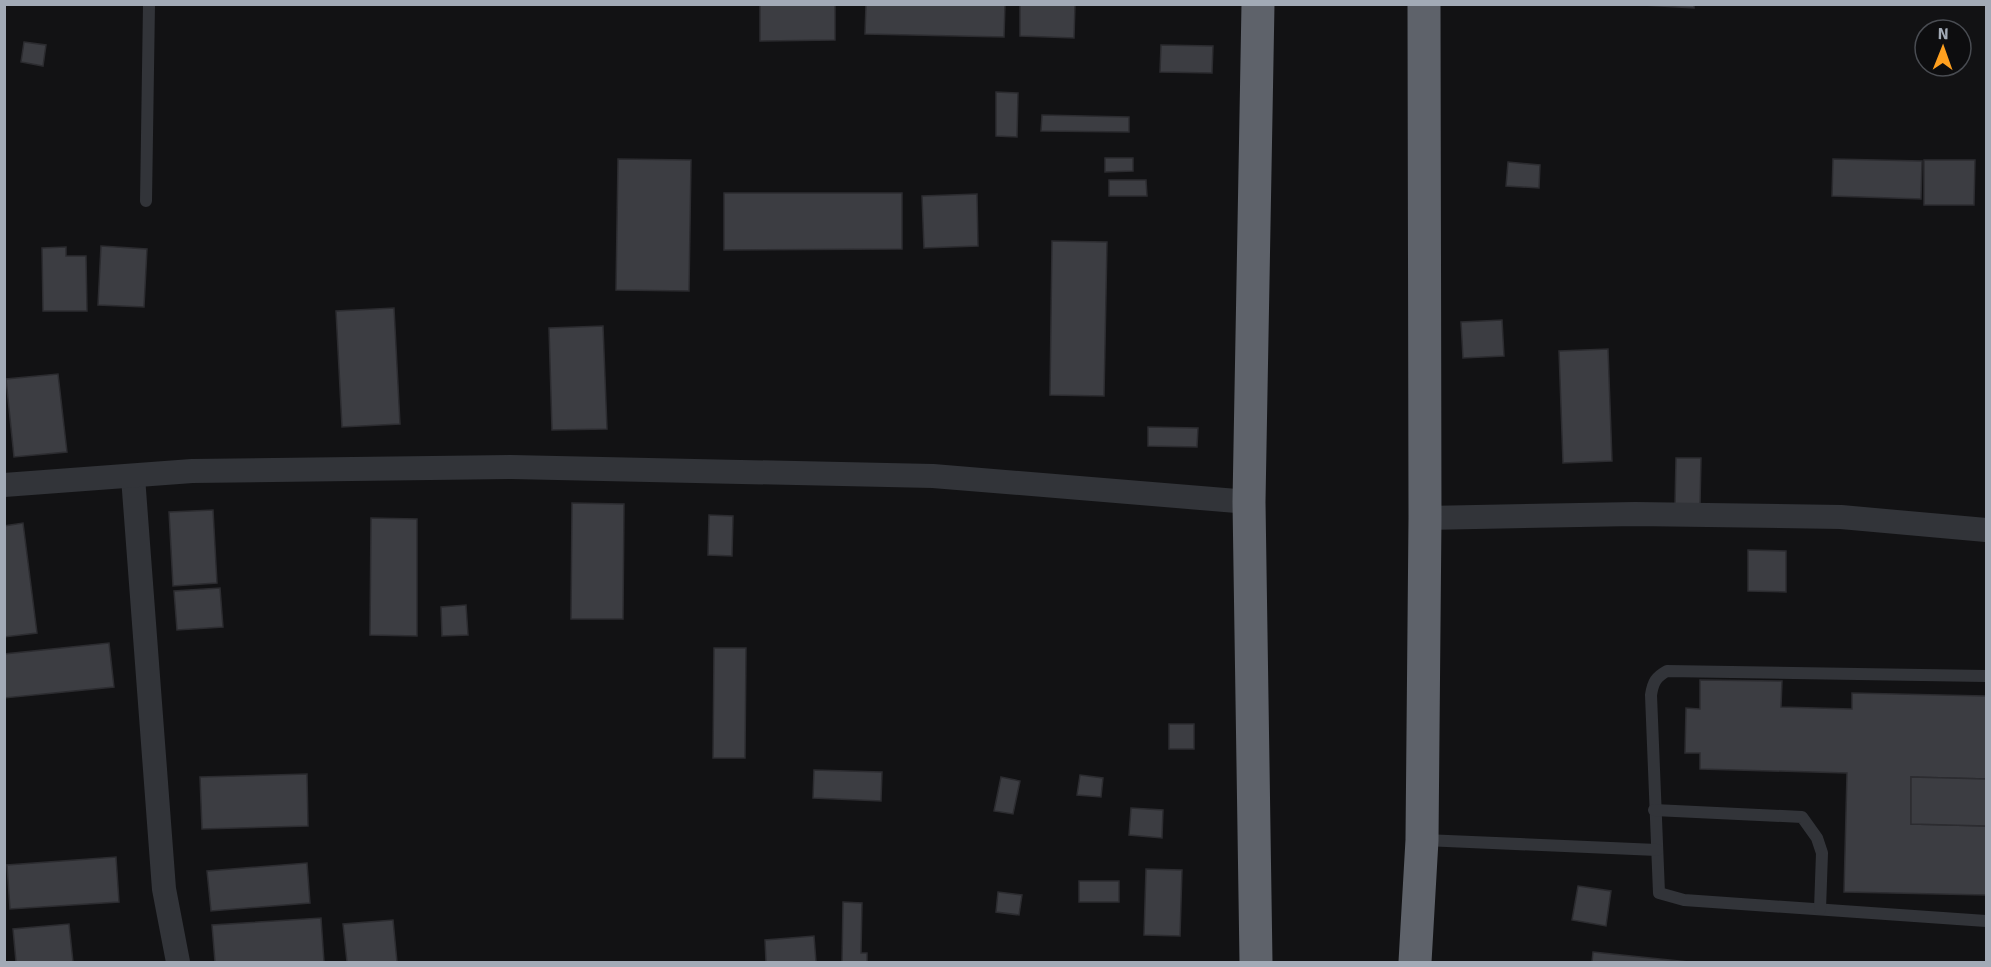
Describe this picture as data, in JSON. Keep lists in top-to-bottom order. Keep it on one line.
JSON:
{"north":"top"}
